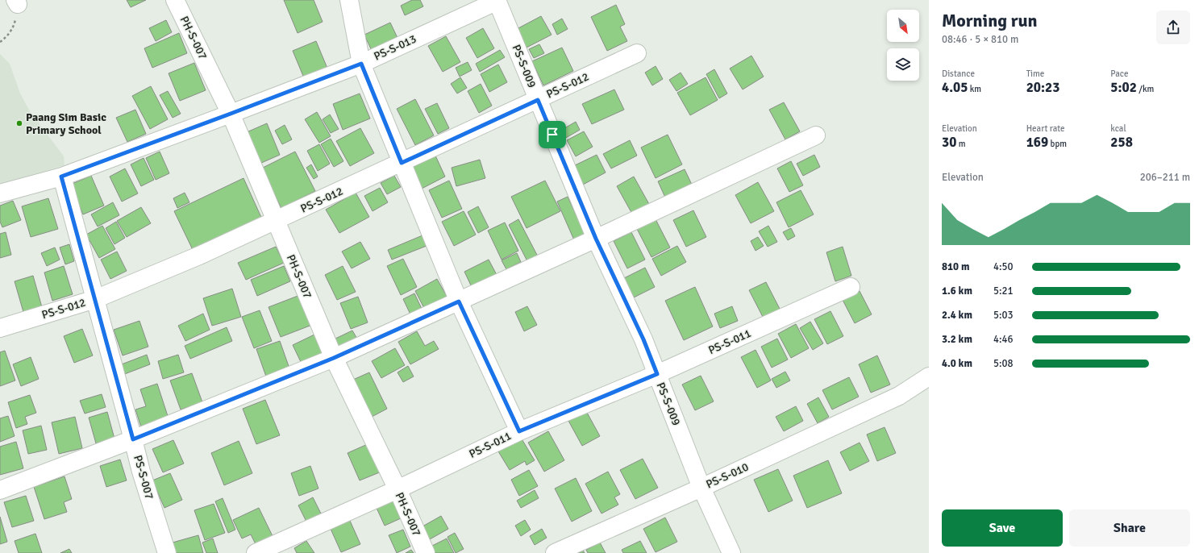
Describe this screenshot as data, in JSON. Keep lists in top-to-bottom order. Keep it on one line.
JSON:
{"streets":{"street":["PH-S-007","PS-S-013","PS-S-009","PS-S-012","PS-S-011","PS-S-010","PS-S-007"]},"crossings":[["PH-S-007","PS-S-013"],["PH-S-007","PS-S-012"],["PH-S-007","PS-S-011"],["PS-S-013","PS-S-009"],["PS-S-013","PS-S-007"],["PS-S-009","PS-S-012"],["PS-S-009","PS-S-011"],["PS-S-009","PS-S-010"],["PS-S-012","PS-S-007"]],"places":["Paang Sim Basic Primary School"],"north":"bottom right","page":{"heading":["Morning run","08:46 · 5 × 810 m"],"stats":[["Distance","4.05 km"],["Time","20:23"],["Pace","5:02 /km"],["Elevation","30 m"],["Heart rate","169 bpm"],["kcal","258"]],"chart":["Elevation","206–211 m"],"list":[{"name":"810 m","note":"4:50"},{"name":"1.6 km","note":"5:21"},{"name":"2.4 km","note":"5:03"},{"name":"3.2 km","note":"4:46"},{"name":"4.0 km","note":"5:08"}],"buttons":["Save","Share"]}}
